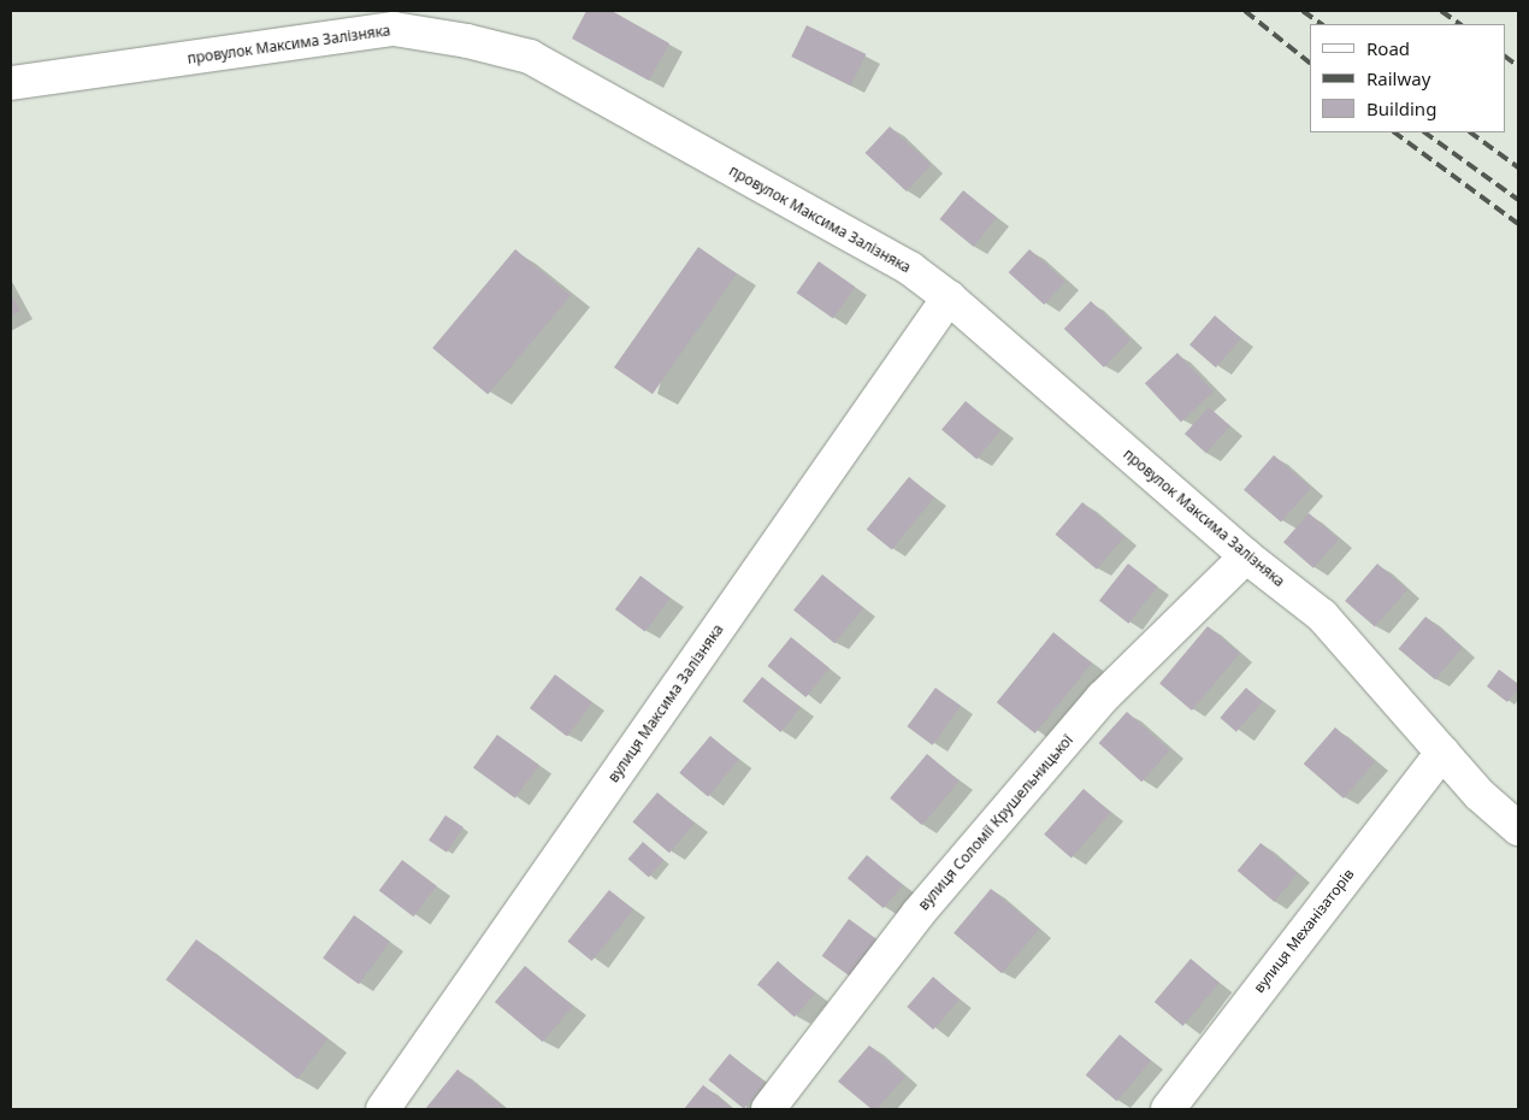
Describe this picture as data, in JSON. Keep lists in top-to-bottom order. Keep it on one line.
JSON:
{"streets":{"street":["провулок Максима Залізняка","вулиця Максима Залізняка","вулиця Соломії Крушельницької","вулиця Механізаторів"]},"crossings":[["провулок Максима Залізняка","вулиця Максима Залізняка"],["провулок Максима Залізняка","вулиця Соломії Крушельницької"],["провулок Максима Залізняка","вулиця Механізаторів"]],"legend":["Road","Railway","Building"]}
